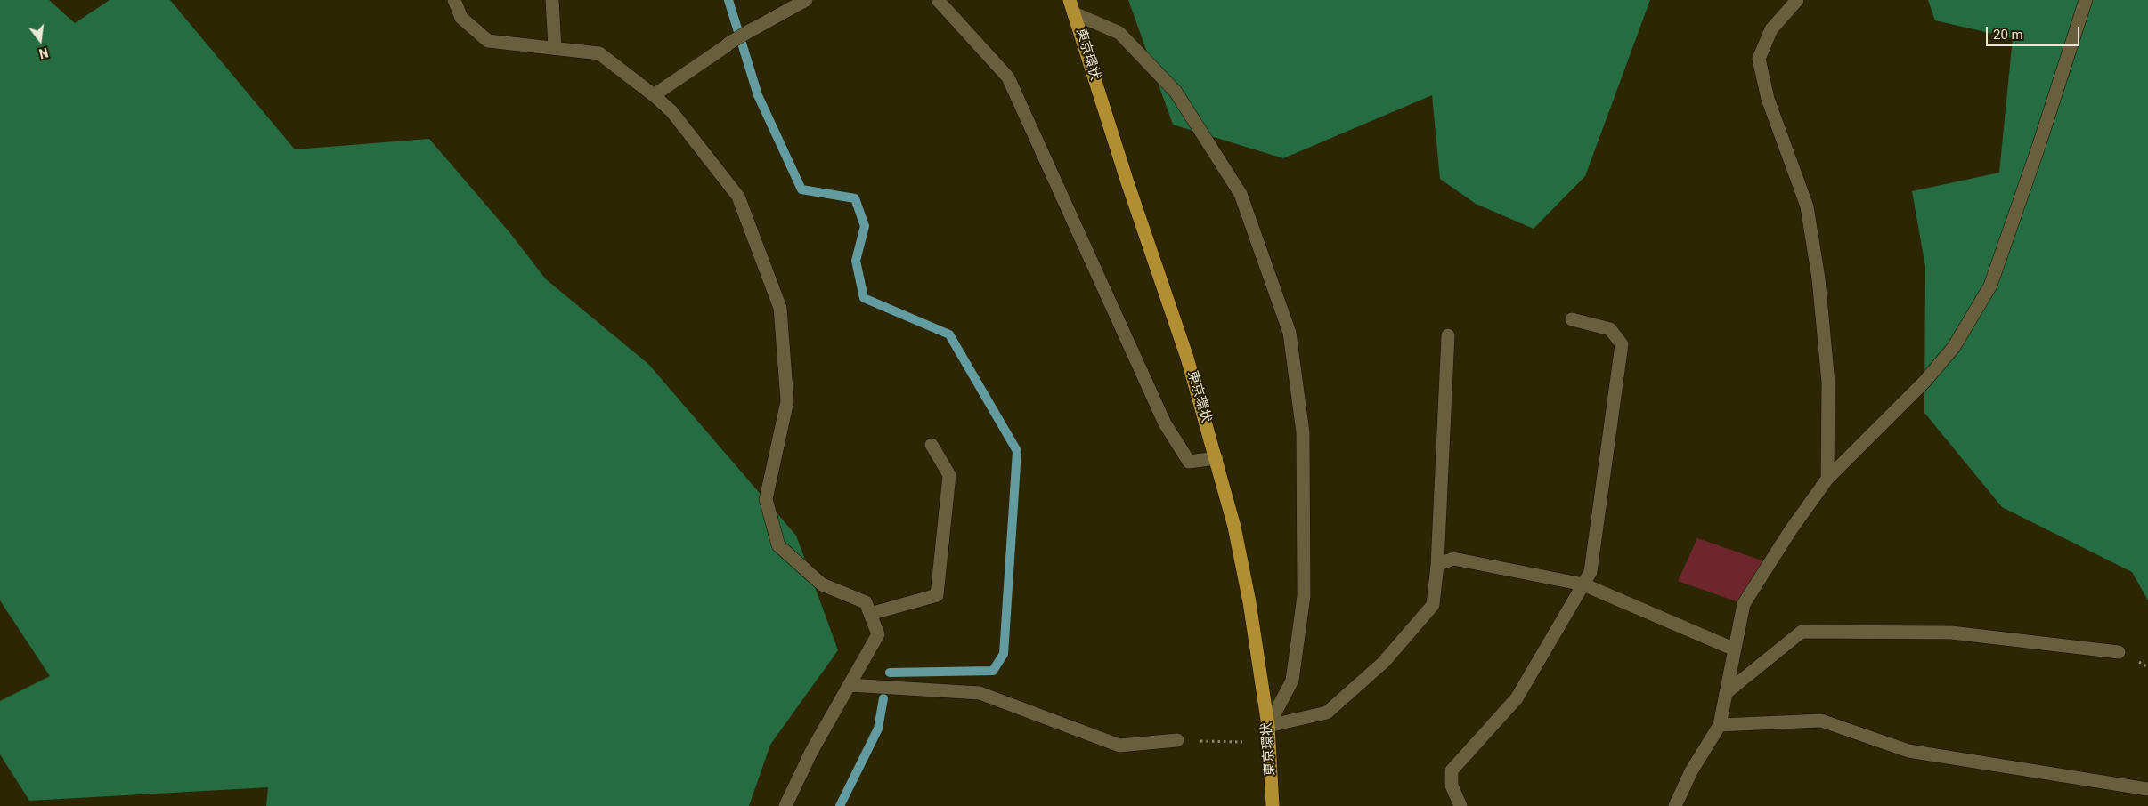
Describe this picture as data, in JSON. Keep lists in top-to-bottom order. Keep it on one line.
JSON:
{"streets":{"highway":["東京環状"]},"scale_bar":"20 m","north":"bottom"}
